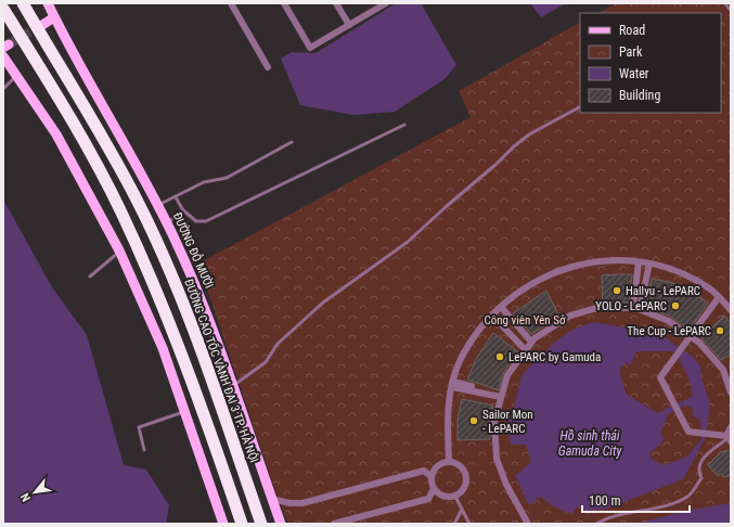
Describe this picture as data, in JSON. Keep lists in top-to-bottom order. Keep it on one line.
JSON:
{"streets":{"highway":["ĐƯỜNG CAO TỐC VÀNH ĐAI 3 TP. HÀ NỘI"],"main road":["ĐƯỜNG ĐỖ MƯỜI"]},"water":["Hồ sinh thái Gamuda City"],"parks":["Công viên Yên Sở"],"places":["Hallyu - LePARC","YOLO - LePARC","The Cup - LePARC","LePARC by Gamuda","Sailor Mon - LePARC"],"legend":["Road","Park","Water","Building"],"scale_bar":"100 m","north":"bottom left"}
